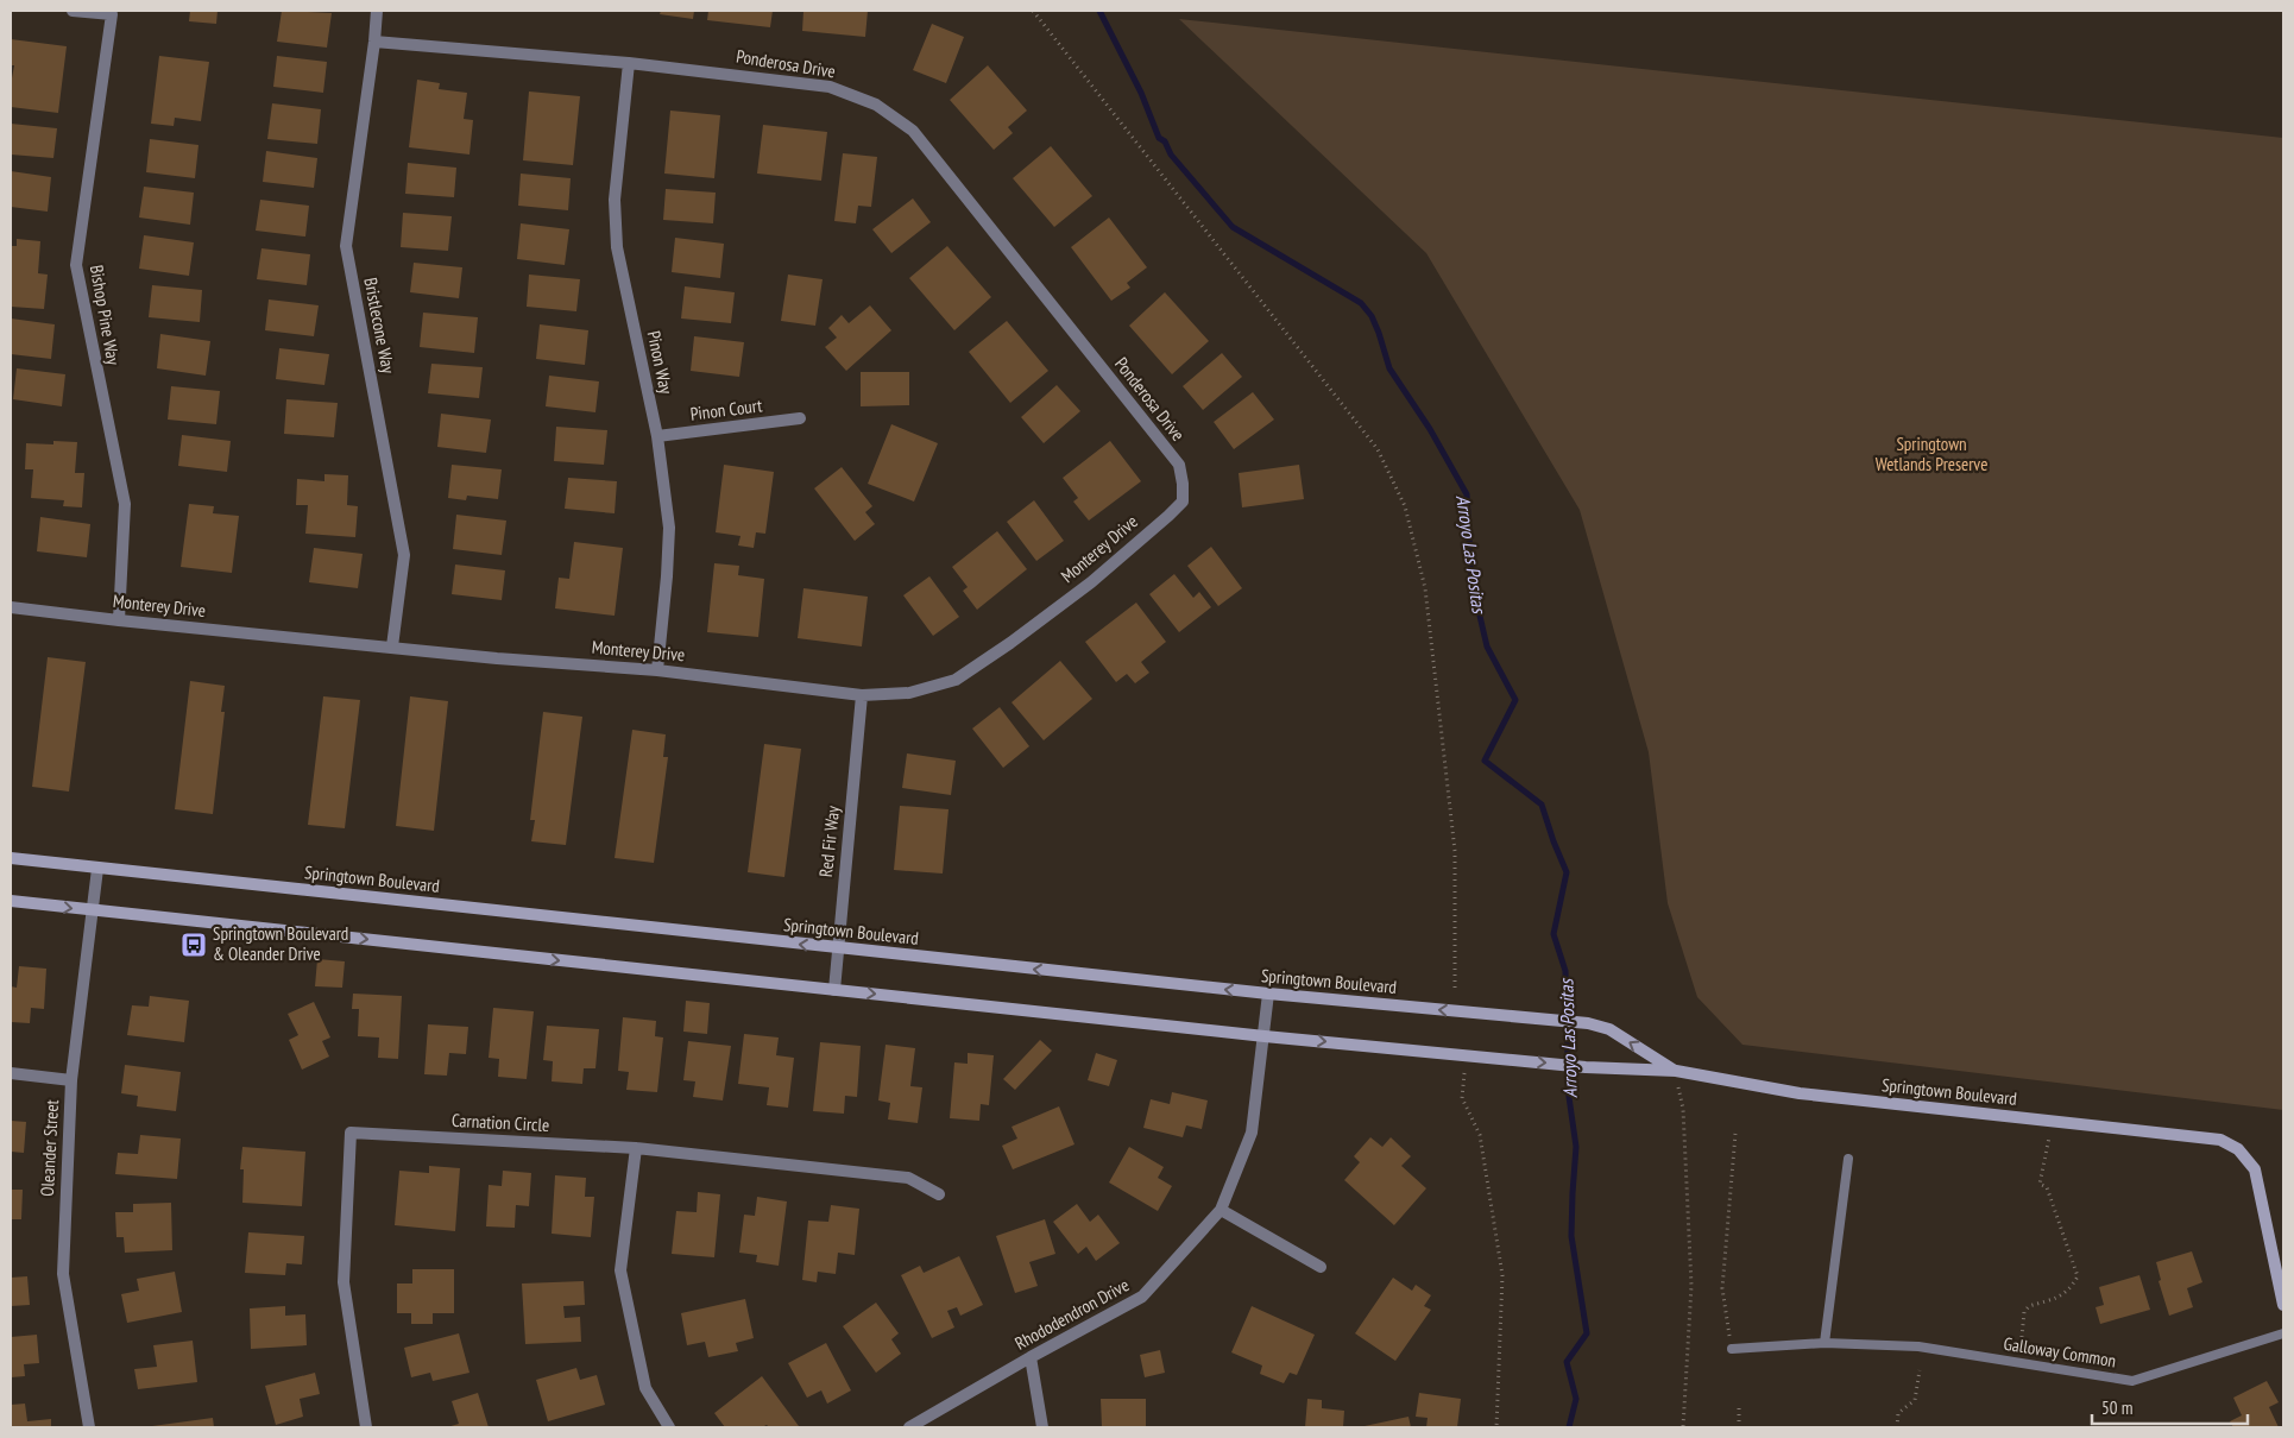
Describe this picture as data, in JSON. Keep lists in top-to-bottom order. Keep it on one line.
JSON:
{"streets":{"street":["Ponderosa Drive","Bishop Pine Way","Bristlecone Way","Pinon Way","Pinon Court","Monterey Drive","Red Fir Way","Springtown Boulevard","Carnation Circle","Oleander Street","Rhododendron Drive"],"lane":["Galloway Common"]},"crossings":[["Ponderosa Drive","Bristlecone Way"],["Ponderosa Drive","Pinon Way"],["Ponderosa Drive","Monterey Drive"],["Bishop Pine Way","Monterey Drive"],["Bristlecone Way","Monterey Drive"],["Pinon Way","Pinon Court"],["Pinon Way","Monterey Drive"],["Monterey Drive","Red Fir Way"],["Red Fir Way","Springtown Boulevard"],["Springtown Boulevard","Oleander Street"],["Springtown Boulevard","Rhododendron Drive"]],"water":["Arroyo Las Positas"],"parks":["Springtown Wetlands Preserve"],"places":{"bus stop":["Springtown Boulevard & Oleander Drive"]},"scale_bar":"50 m"}
